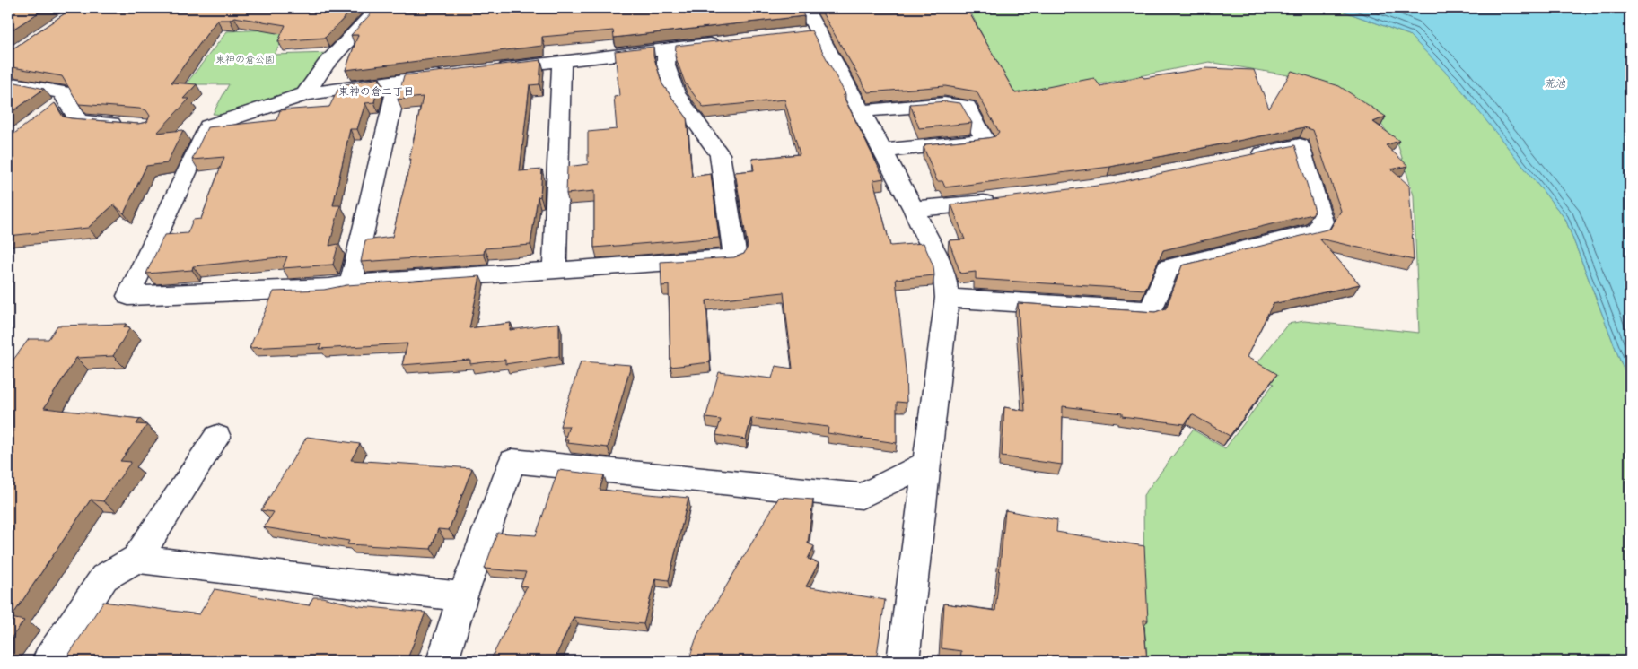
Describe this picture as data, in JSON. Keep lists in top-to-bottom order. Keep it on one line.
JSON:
{"districts":["東神の倉二丁目"],"water":["荒池"],"parks":["東神の倉公園"]}
